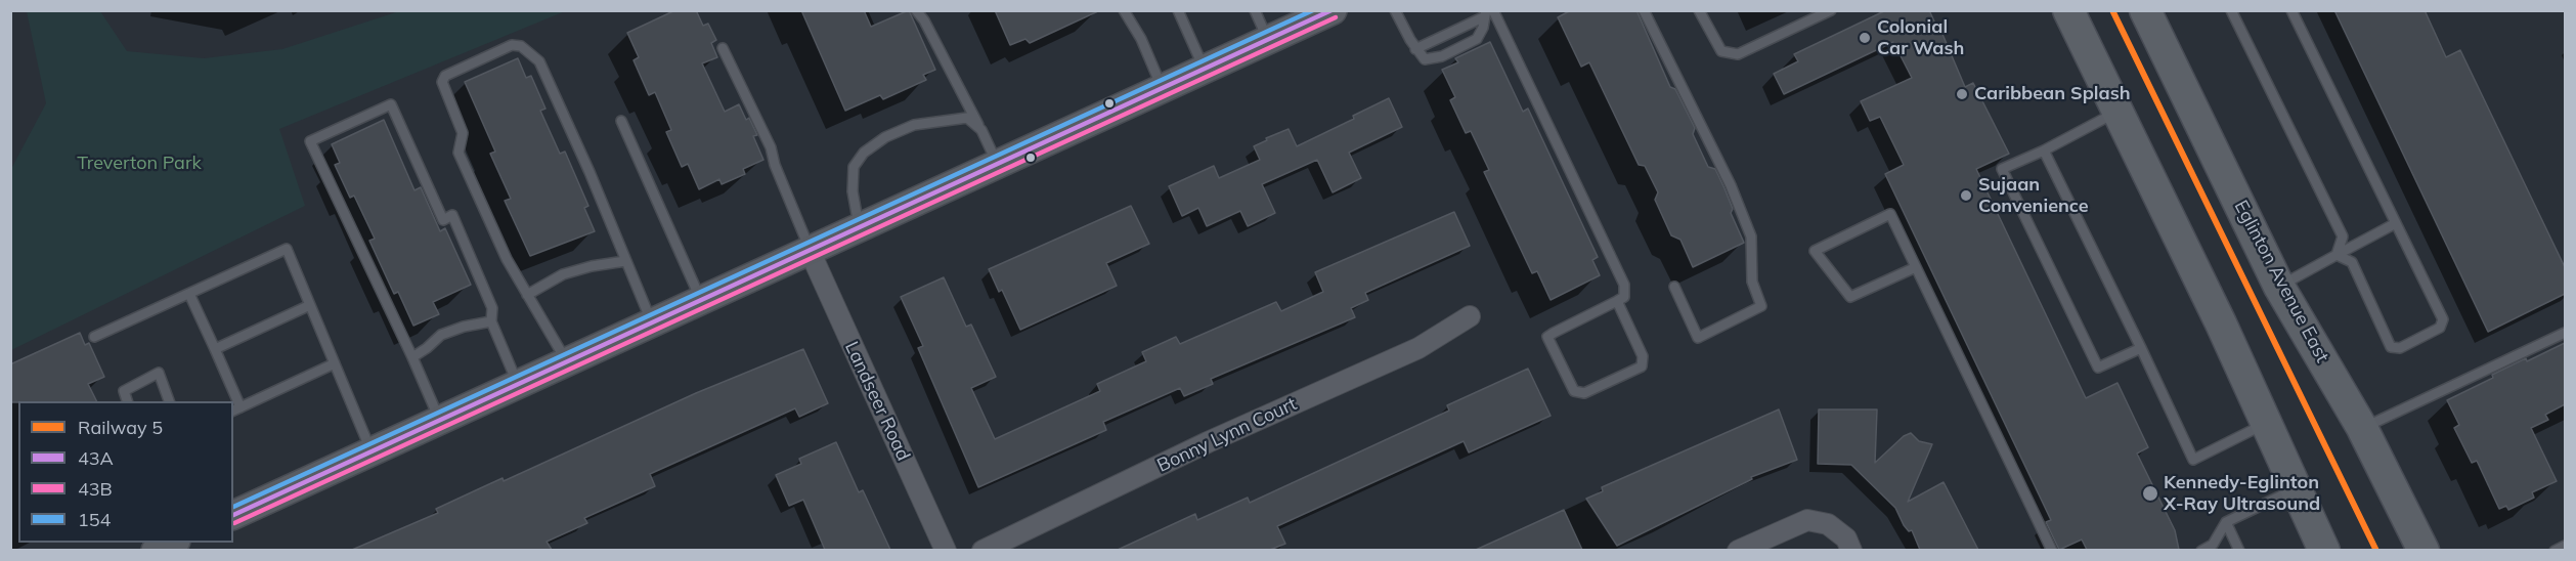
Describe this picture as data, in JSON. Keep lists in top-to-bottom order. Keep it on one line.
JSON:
{"streets":{"main road":["Eglinton Avenue East"],"street":["Landseer Road","Bonny Lynn Court"]},"parks":["Treverton Park"],"places":["Colonial Car Wash","Caribbean Splash","Sujaan Convenience","Kennedy-Eglinton X-Ray Ultrasound"],"lines":["rail line 5","transit line 43A","transit line 154","transit line 43B"],"legend":["Railway 5","43A","43B","154"]}
